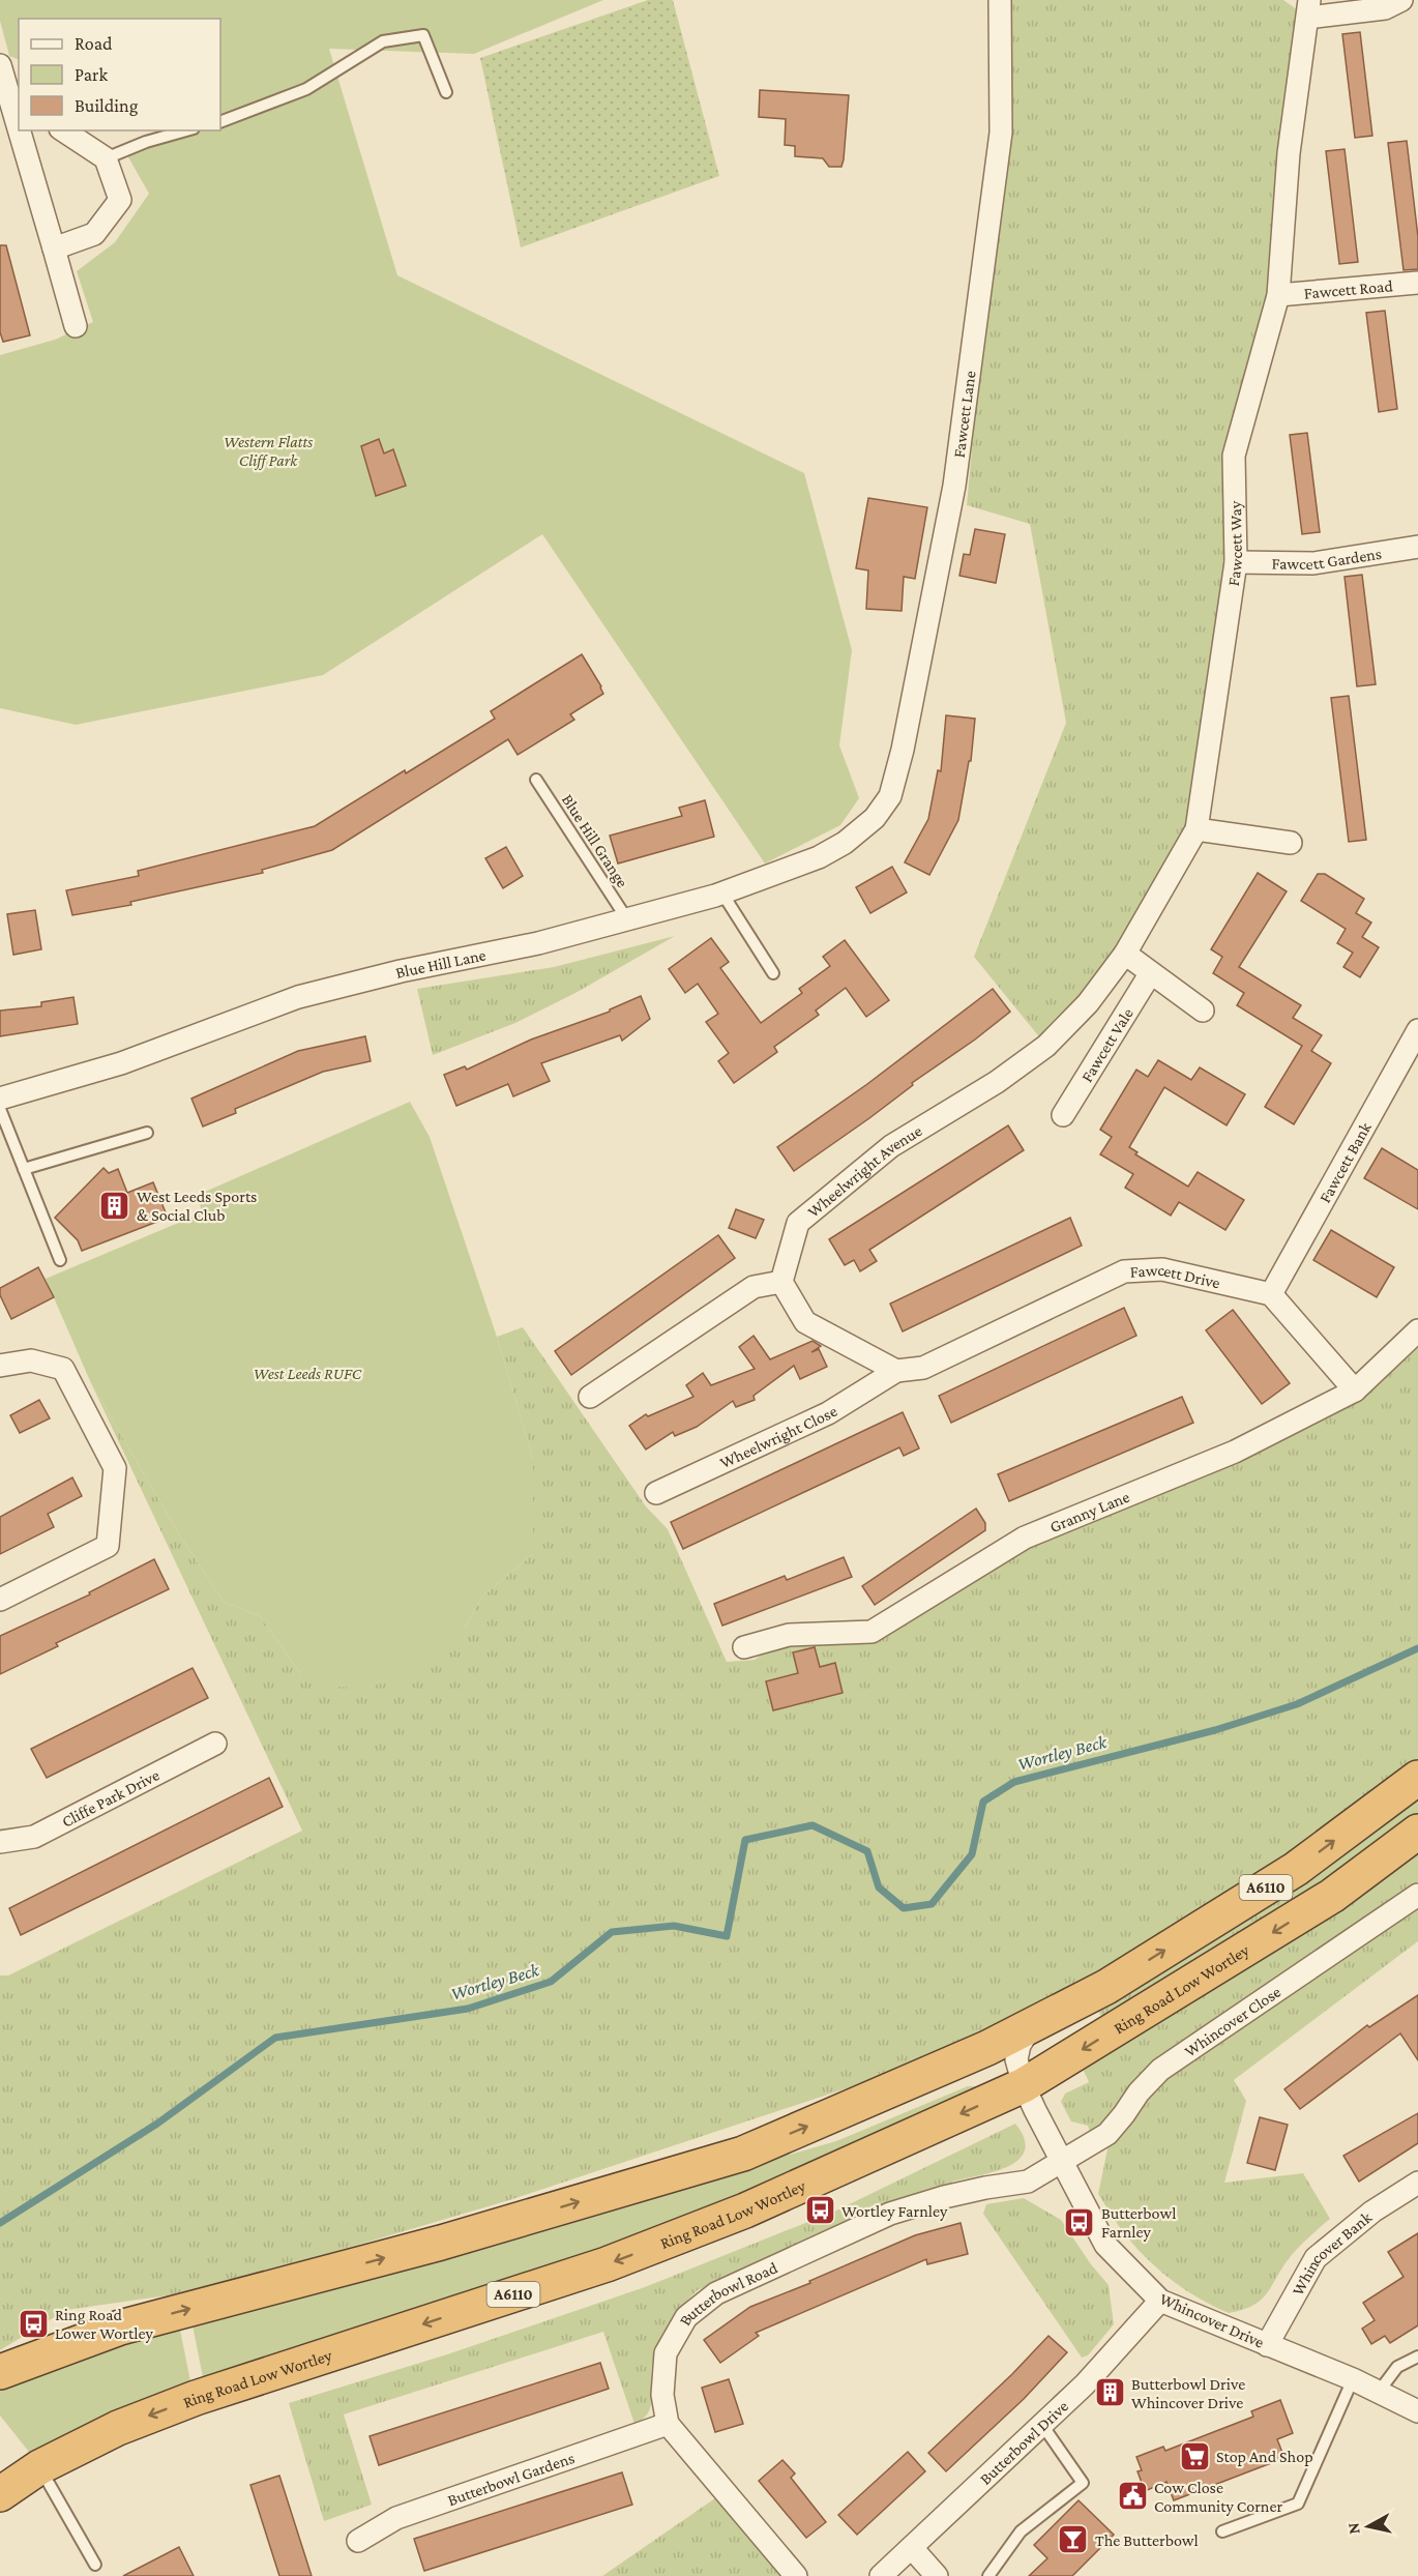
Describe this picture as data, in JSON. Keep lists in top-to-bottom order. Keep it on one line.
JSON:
{"streets":{"highway":["A6110","Ring Road Low Wortley"],"street":["Fawcett Road","Fawcett Lane","Fawcett Way","Fawcett Gardens","Blue Hill Lane","Fawcett Vale","Fawcett Bank","Wheelwright Avenue","Fawcett Drive","Wheelwright Close","Granny Lane","Cliffe Park Drive","Whincover Close","Whincover Bank","Butterbowl Road","Whincover Drive","Butterbowl Drive","Butterbowl Gardens"],"lane":["Blue Hill Grange"]},"crossings":[["Fawcett Road","Fawcett Way"],["Fawcett Lane","Blue Hill Lane"],["Fawcett Way","Fawcett Gardens"],["Fawcett Way","Wheelwright Avenue"],["Blue Hill Grange","Blue Hill Lane"],["Fawcett Bank","Fawcett Drive"],["Fawcett Drive","Wheelwright Close"],["A6110","Whincover Drive"],["Ring Road Low Wortley","Whincover Drive"],["Whincover Close","Butterbowl Road"],["Whincover Close","Whincover Drive"],["Whincover Bank","Whincover Drive"],["Butterbowl Road","Whincover Drive"],["Butterbowl Road","Butterbowl Gardens"],["Whincover Drive","Butterbowl Drive"]],"water":["Wortley Beck"],"parks":["Western Flatts Cliff Park","West Leeds RUFC"],"places":{"building":["West Leeds Sports & Social Club","Butterbowl Drive Whincover Drive"],"bus stop":["Wortley Farnley","Butterbowl Farnley","Ring Road Lower Wortley"],"supermarket":["Stop And Shop"],"public building":["Cow Close Community Corner"],"bar":["The Butterbowl"]},"legend":["Road","Park","Building"],"north":"left"}
